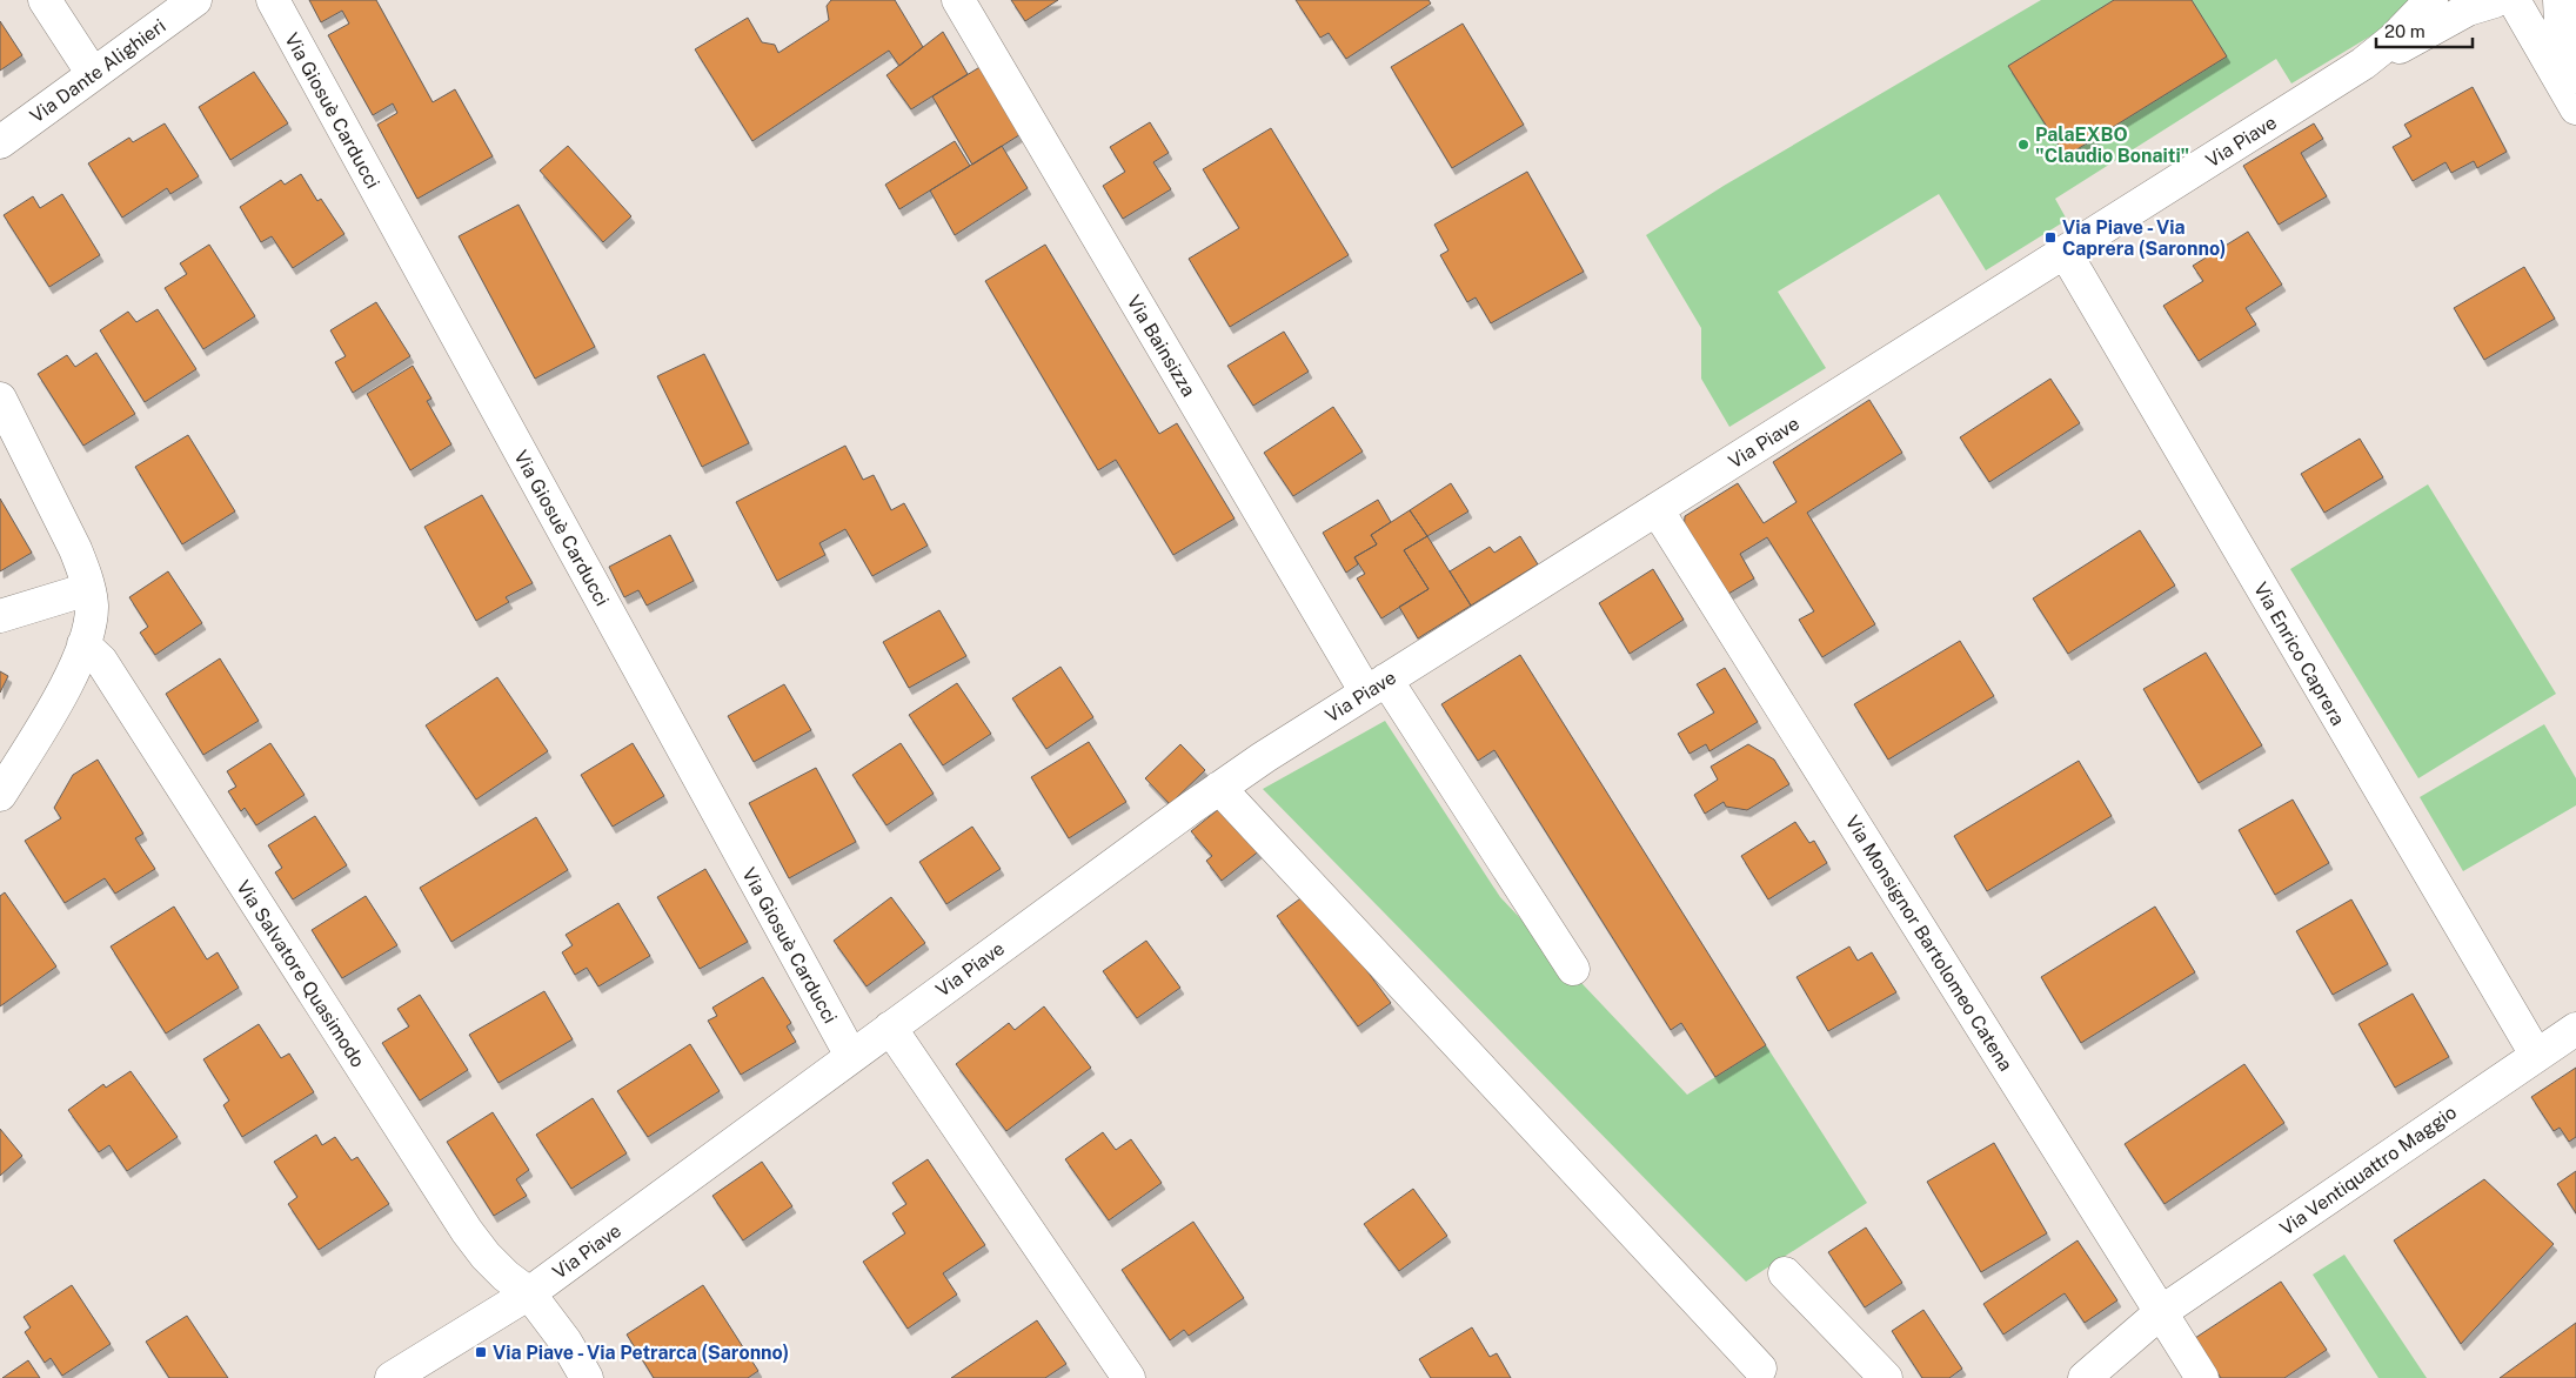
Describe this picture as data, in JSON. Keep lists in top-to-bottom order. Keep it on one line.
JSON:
{"streets":{"street":["Via Dante Alighieri","Via Giosuè Carducci","Via Piave","Via Bainsizza","Via Enrico Caprera","Via Monsignor Bartolomeo Catena","Via Salvatore Quasimodo","Via Ventiquattro Maggio"]},"crossings":[["Via Giosuè Carducci","Via Piave"],["Via Piave","Via Bainsizza"],["Via Piave","Via Enrico Caprera"],["Via Piave","Via Monsignor Bartolomeo Catena"],["Via Piave","Via Salvatore Quasimodo"],["Via Enrico Caprera","Via Ventiquattro Maggio"],["Via Monsignor Bartolomeo Catena","Via Ventiquattro Maggio"]],"places":{"other":["PalaEXBO \"Claudio Bonaiti\""],"transit":["Via Piave - Via Caprera (Saronno)","Via Piave - Via Petrarca (Saronno)"]},"scale_bar":"20 m"}
